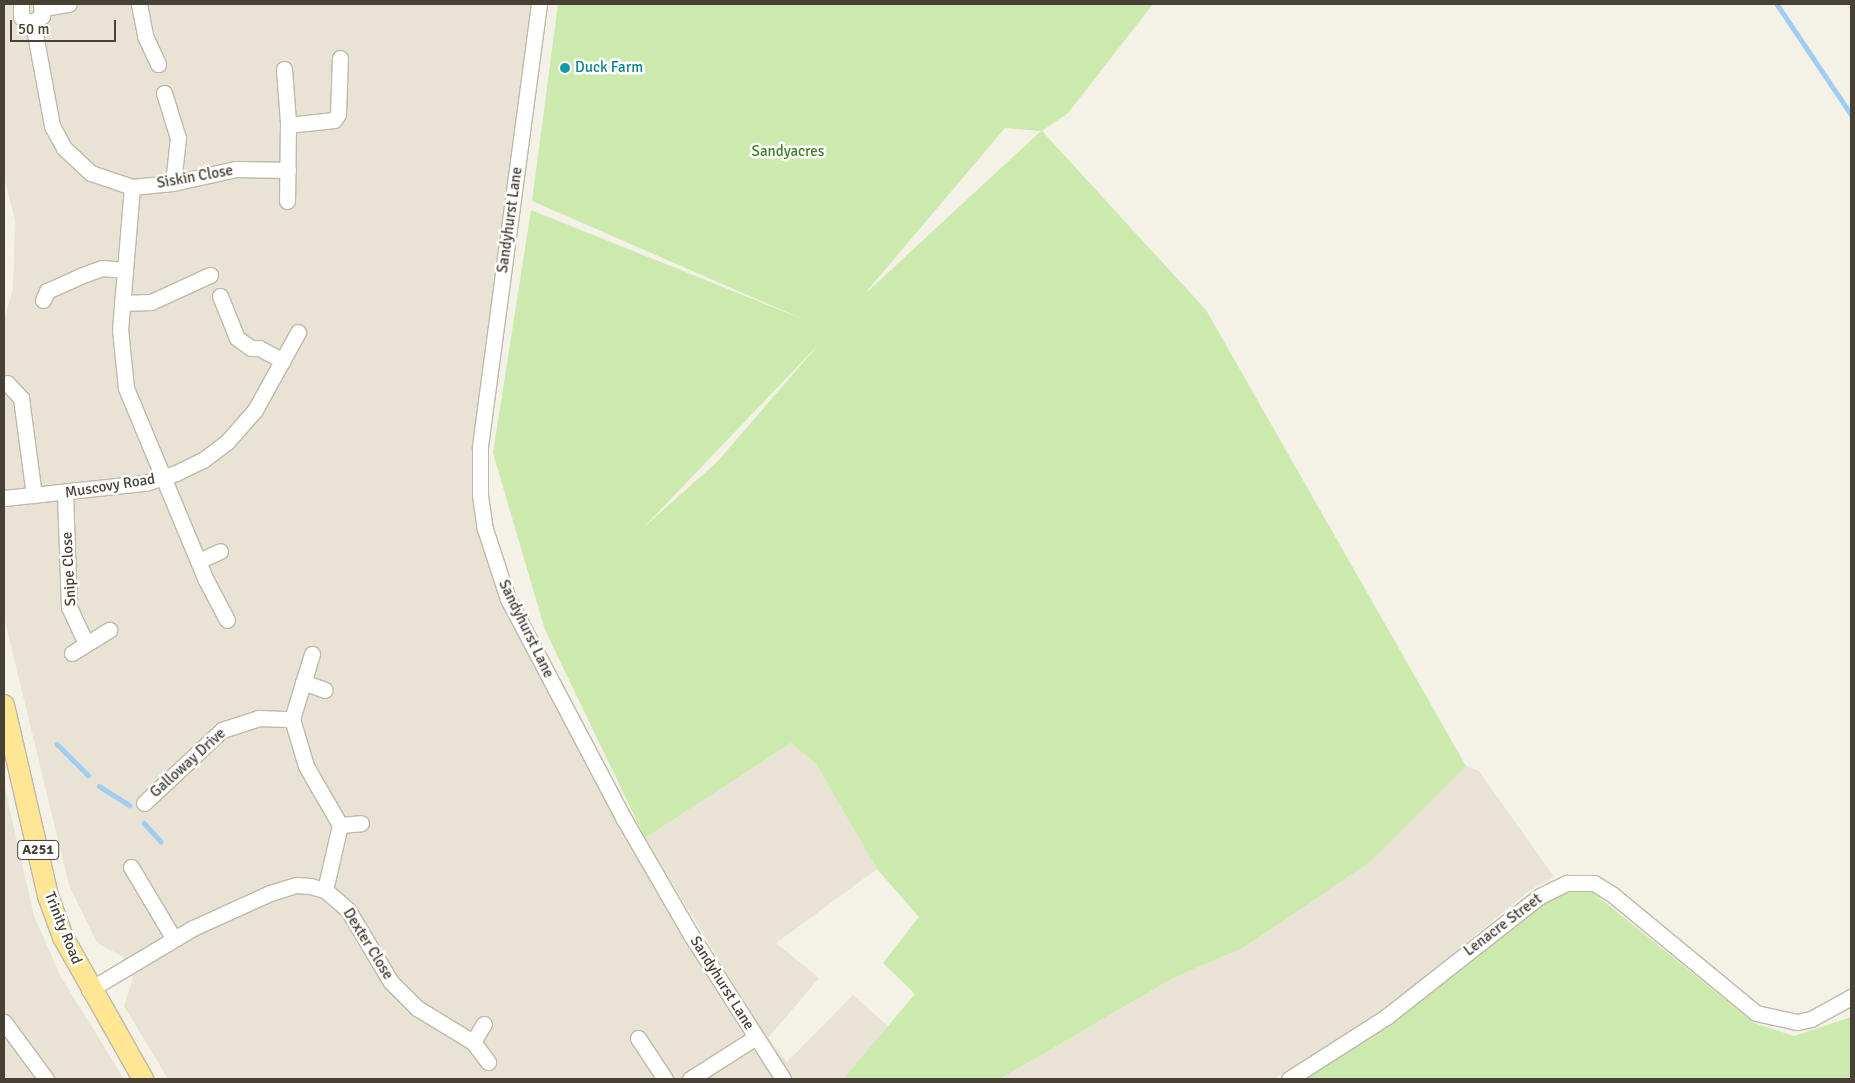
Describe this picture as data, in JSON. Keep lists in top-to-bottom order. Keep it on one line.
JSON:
{"streets":{"main road":["A251","Trinity Road"],"street":["Siskin Close","Sandyhurst Lane","Muscovy Road","Snipe Close","Galloway Drive","Lenacre Street","Dexter Close"]},"crossings":[["Muscovy Road","Snipe Close"]],"parks":["Sandyacres"],"places":["Duck Farm"],"scale_bar":"50 m"}
